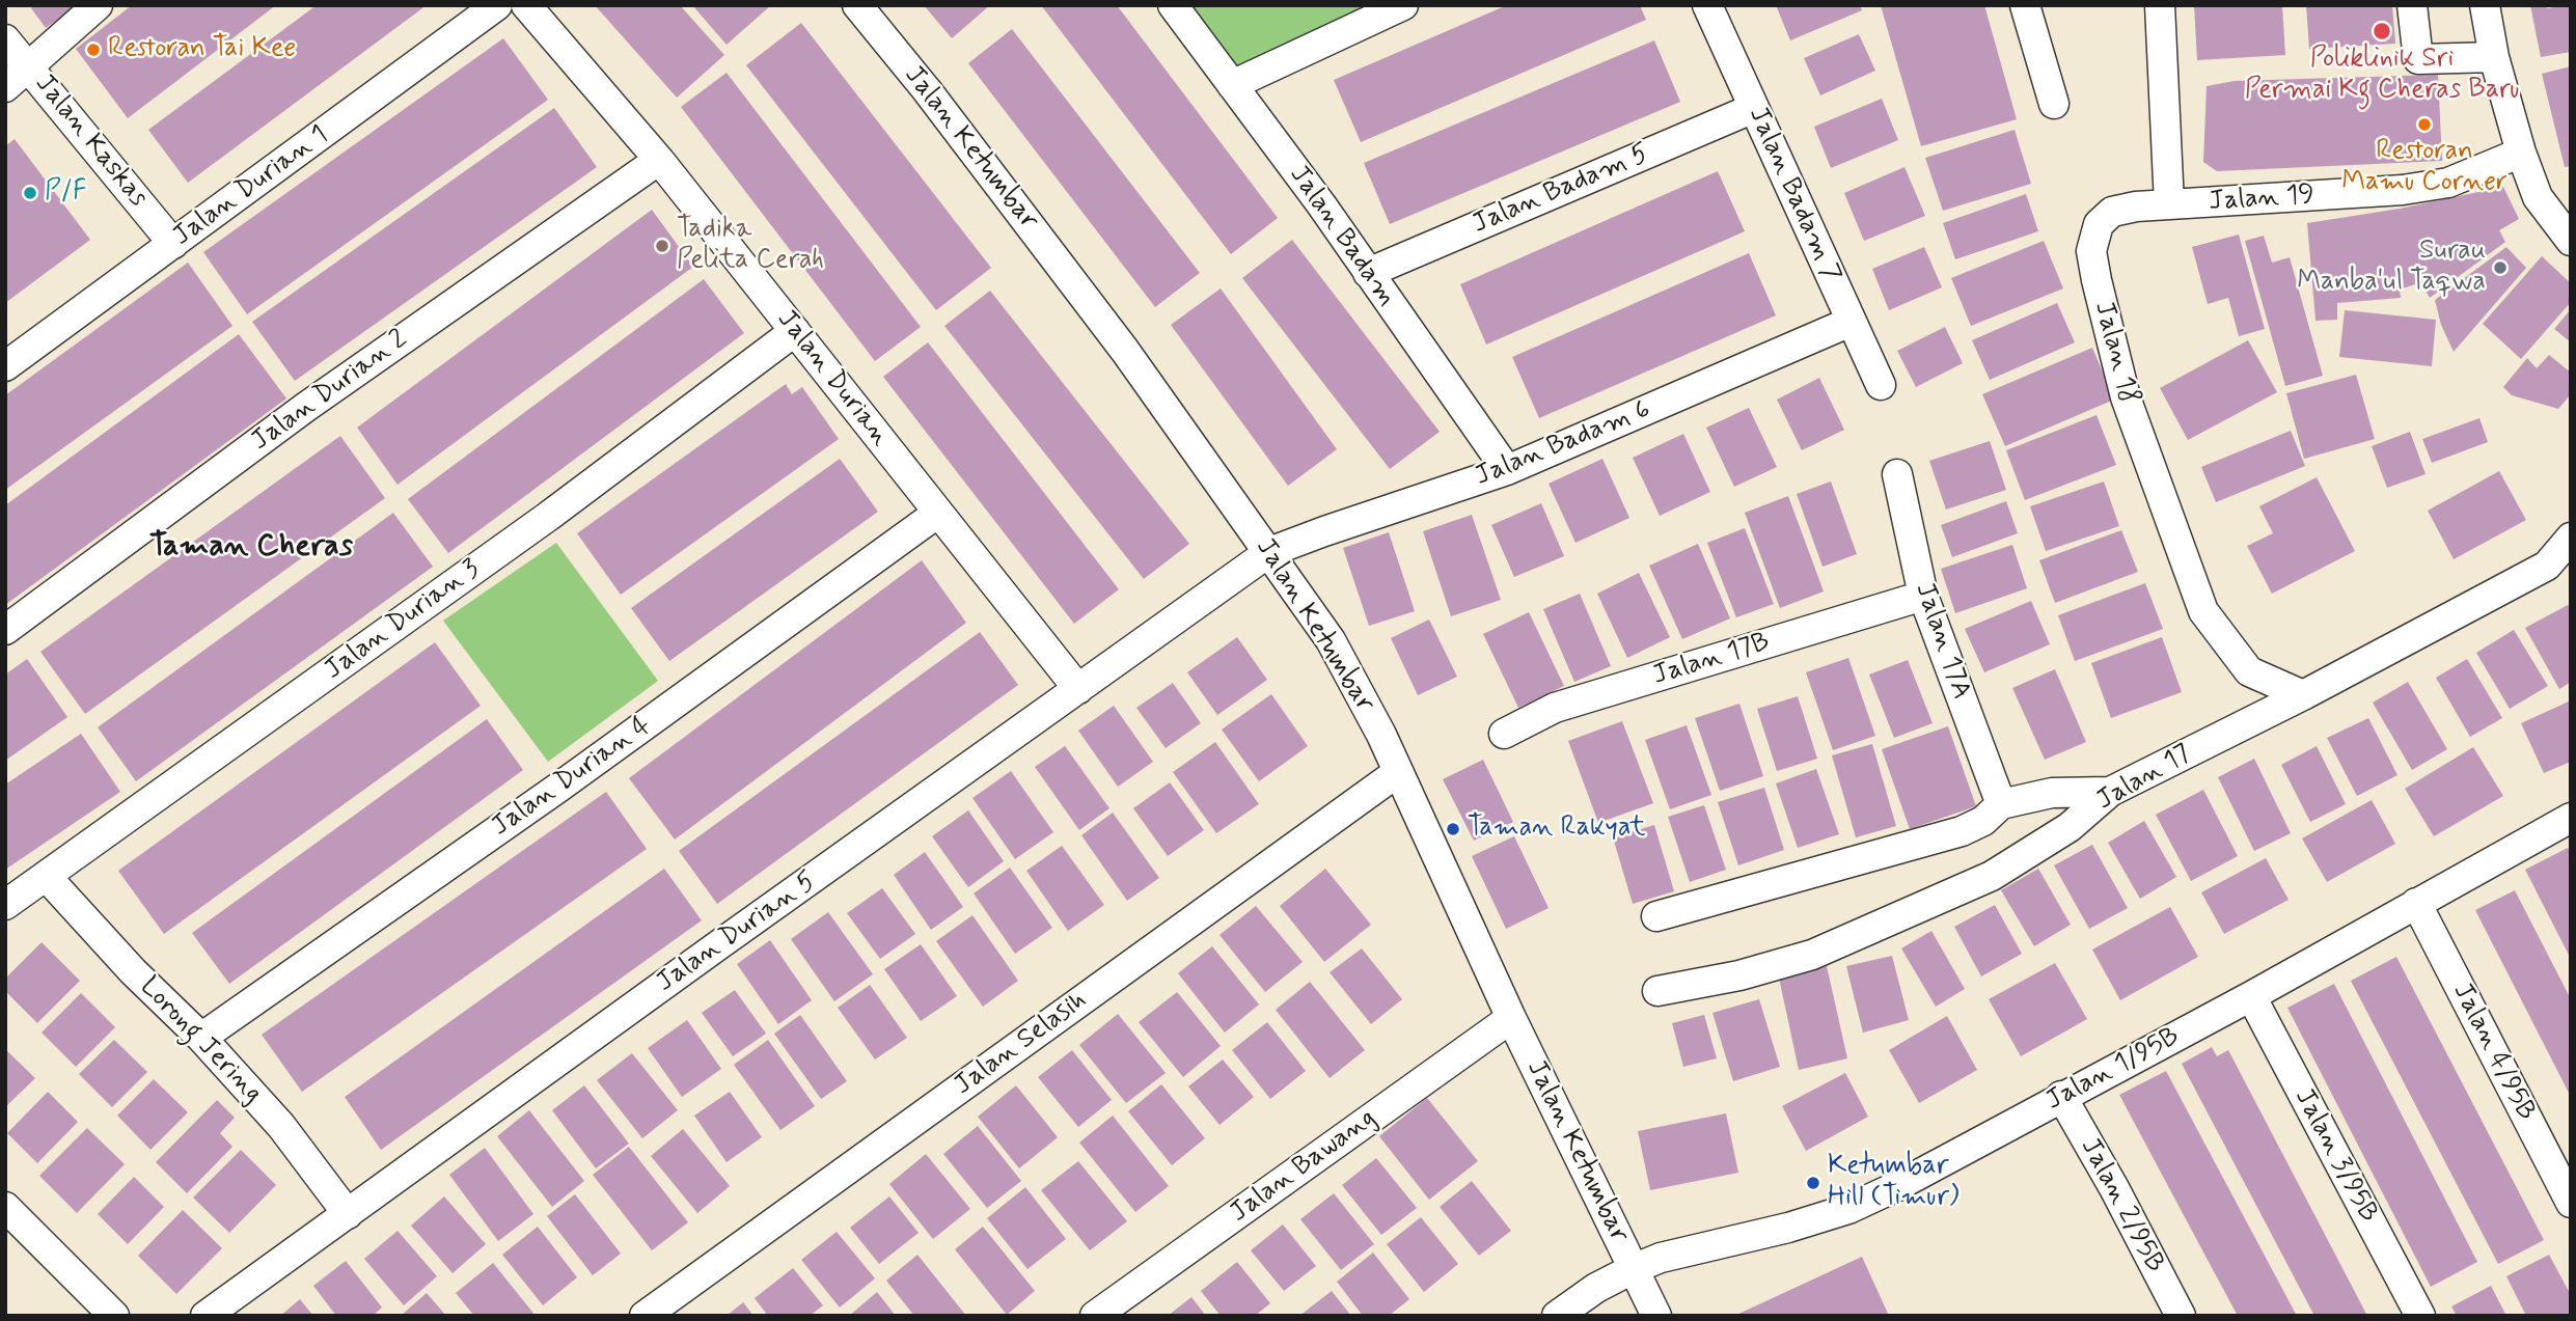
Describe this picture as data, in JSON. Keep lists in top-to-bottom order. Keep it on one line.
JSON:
{"streets":{"street":["Jalan Kaskas","Jalan Ketumbar","Jalan Durian 1","Jalan Badam 5","Jalan Badam 7","Jalan 19","Jalan Badam","Jalan 18","Jalan Durian","Jalan Durian 2","Jalan Badam 6","Jalan Durian 3","Jalan 17A","Jalan 17B","Jalan Durian 4","Jalan 17","Jalan Durian 5","Lorong Jering","Jalan Selasih","Jalan 4/95B","Jalan 1/95B","Jalan 3/95B","Jalan Bawang","Jalan 2/95B"]},"crossings":[["Jalan Kaskas","Jalan Durian 1"],["Jalan Ketumbar","Jalan Badam 6"],["Jalan Ketumbar","Jalan Durian 5"],["Jalan Ketumbar","Jalan Selasih"],["Jalan Ketumbar","Jalan 1/95B"],["Jalan Ketumbar","Jalan Bawang"],["Jalan Badam 5","Jalan Badam 7"],["Jalan Badam 5","Jalan Badam"],["Jalan Badam 7","Jalan Badam 6"],["Jalan 19","Jalan 18"],["Jalan Badam","Jalan Badam 6"],["Jalan 18","Jalan 17"],["Jalan Durian","Jalan Durian 2"],["Jalan Durian","Jalan Durian 3"],["Jalan Durian","Jalan Durian 4"],["Jalan Durian","Jalan Durian 5"],["Jalan Badam 6","Jalan Durian 5"],["Jalan Durian 3","Lorong Jering"],["Jalan 17A","Jalan 17B"],["Jalan Durian 4","Lorong Jering"],["Jalan Durian 5","Lorong Jering"],["Jalan 4/95B","Jalan 1/95B"],["Jalan 1/95B","Jalan 3/95B"],["Jalan 1/95B","Jalan 2/95B"]],"districts":["Taman Cheras"],"places":["Poliklinik Sri Permai Kg Cheras Baru","Restoran Tai Kee","Restoran Mamu Corner","P/F","Tadika Pelita Cerah","Surau Manba'ul Taqwa","Taman Rakyat","Ketumbar Hill (Timur)"]}
